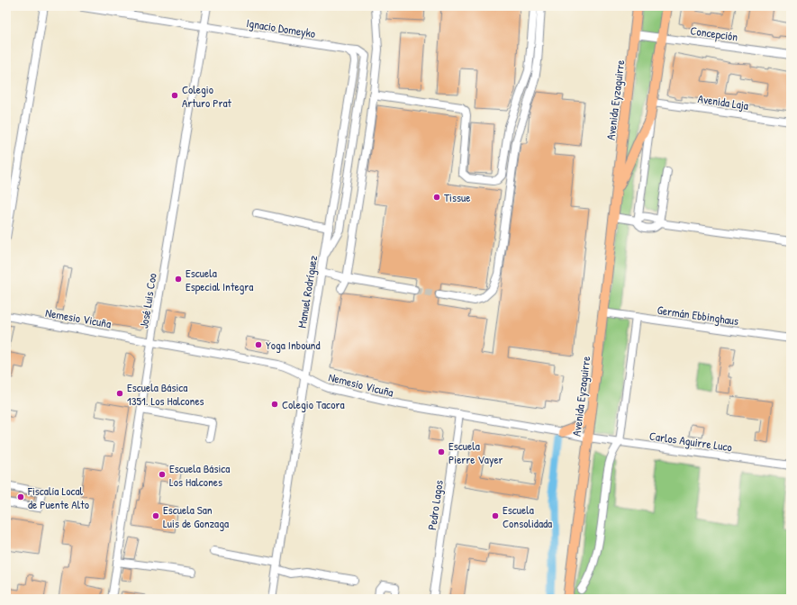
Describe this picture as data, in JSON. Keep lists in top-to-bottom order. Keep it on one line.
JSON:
{"streets":{"main road":["Avenida Eyzaguirre"],"street":["Ignacio Domeyko","Concepción","Avenida Laja","Manuel Rodríguez","José Luis Coo","Germán Ebbinghaus","Nemesio Vicuña","Carlos Aguirre Luco","Pedro Lagos"]},"crossings":[["Ignacio Domeyko","Manuel Rodríguez"],["Ignacio Domeyko","José Luis Coo"],["Concepción","Avenida Eyzaguirre"],["Avenida Eyzaguirre","Avenida Laja"],["Avenida Eyzaguirre","Germán Ebbinghaus"],["Avenida Eyzaguirre","Nemesio Vicuña"],["Avenida Eyzaguirre","Carlos Aguirre Luco"],["Manuel Rodríguez","Nemesio Vicuña"],["José Luis Coo","Nemesio Vicuña"],["Nemesio Vicuña","Carlos Aguirre Luco"],["Nemesio Vicuña","Pedro Lagos"]],"places":["Colegio Arturo Prat","Tissue","Escuela Especial Integra","Yoga Inbound","Escuela Básica 1351. Los Halcones","Colegio Tacora","Escuela Pierre Vayer","Escuela Básica Los Halcones","Fiscalía Local de Puente Alto","Escuela San Luis de Gonzaga","Escuela Consolidada"]}
